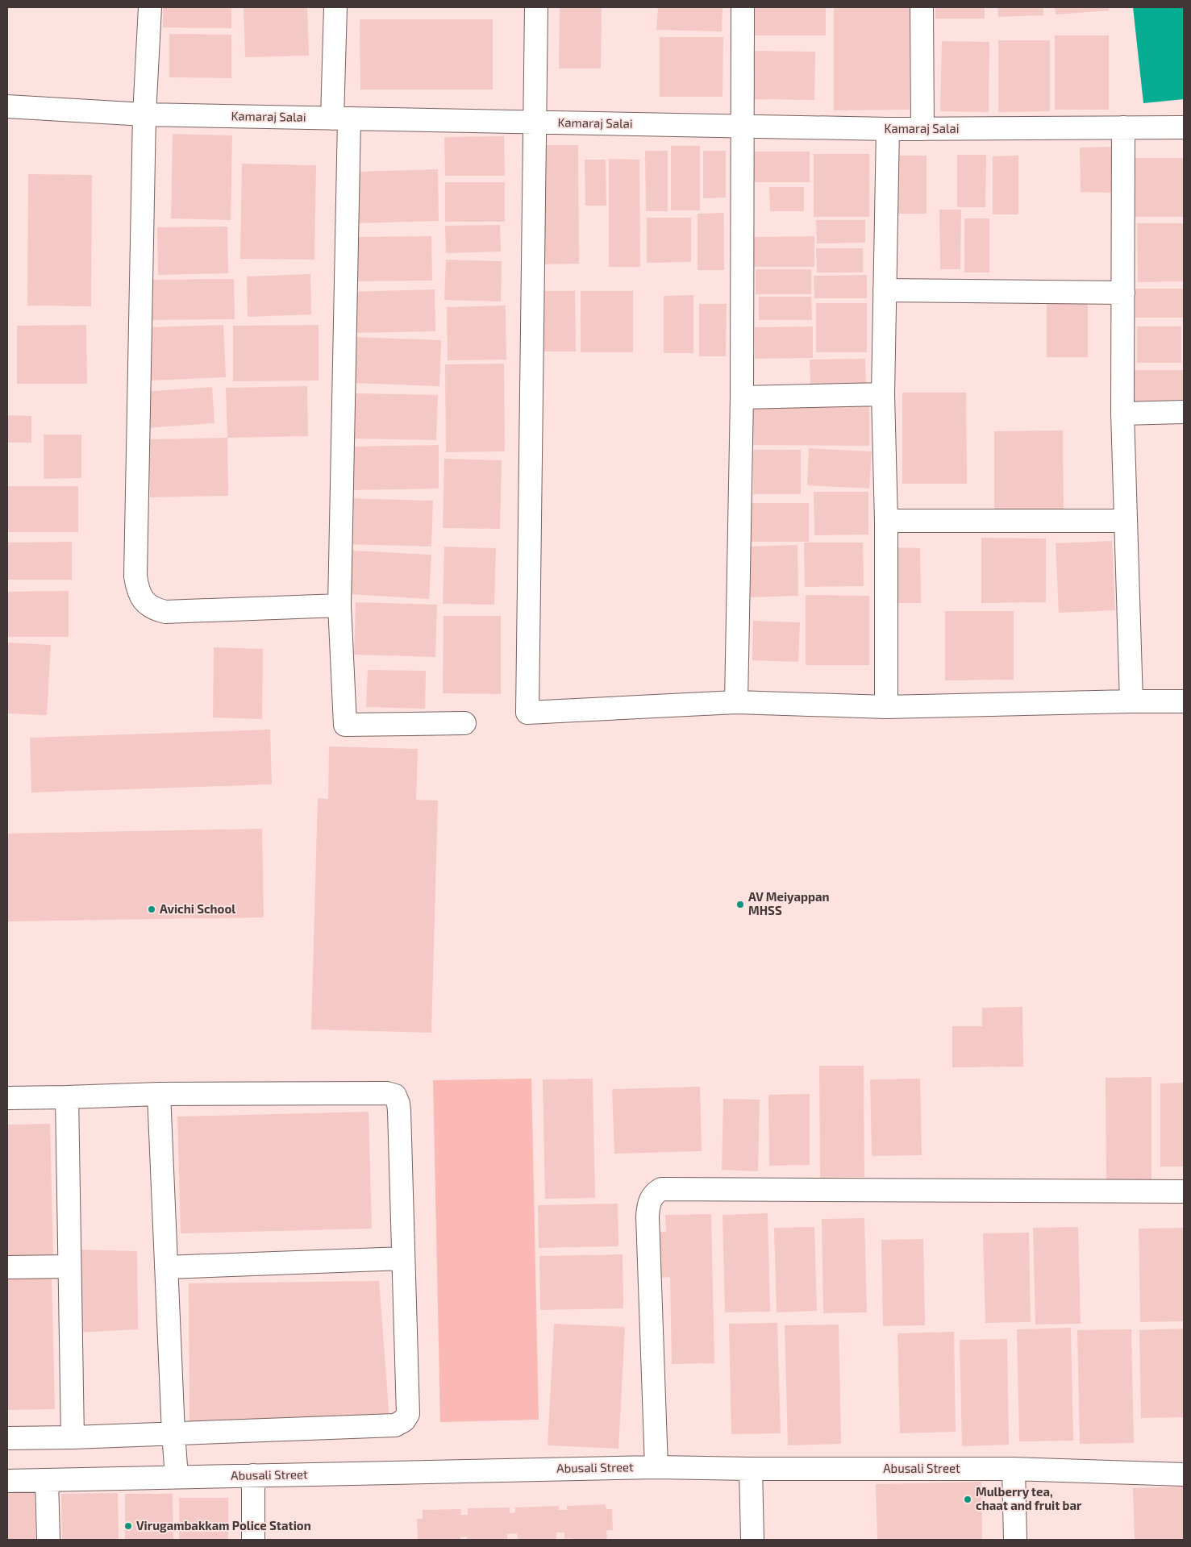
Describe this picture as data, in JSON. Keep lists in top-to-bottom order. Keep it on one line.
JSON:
{"streets":{"street":["Kamaraj Salai","Abusali Street"]},"places":["AV Meiyappan MHSS","Avichi School","Mulberry tea, chaat and fruit bar","Virugambakkam Police Station"]}
